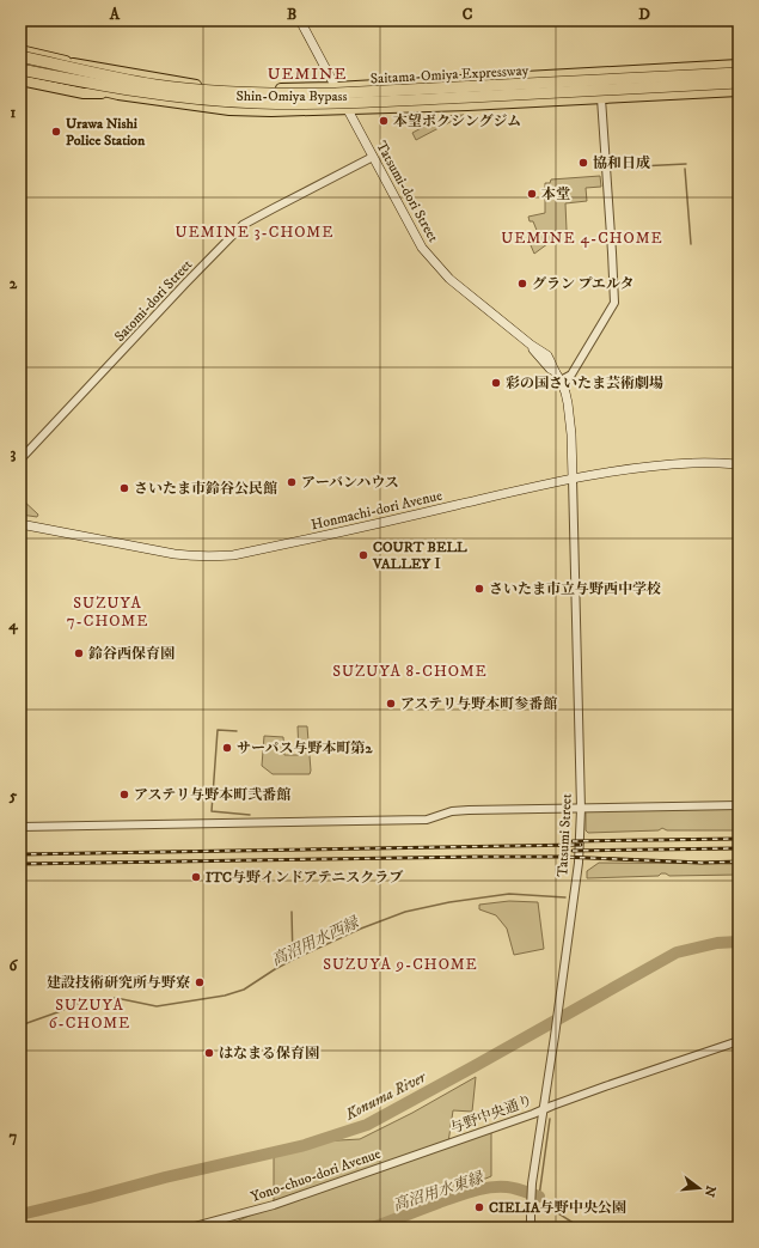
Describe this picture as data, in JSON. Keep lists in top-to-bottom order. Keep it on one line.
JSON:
{"streets":{"highway":["Saitama-Omiya Expressway","Shin-Omiya Bypass"],"main road":["Tatsumi-dori Street","Honmachi-dori Avenue"],"street":["Satomi-dori Street","Tatsumi Street","Yono-chuo-dori Avenue"]},"crossings":[["Saitama-Omiya Expressway","Shin-Omiya Bypass"],["Shin-Omiya Bypass","Tatsumi-dori Street"],["Tatsumi-dori Street","Satomi-dori Street"],["Tatsumi-dori Street","Honmachi-dori Avenue"],["Tatsumi-dori Street","Tatsumi Street"],["Honmachi-dori Avenue","Tatsumi Street"],["Tatsumi Street","Yono-chuo-dori Avenue"]],"districts":["UEMINE","UEMINE 3-CHOME","UEMINE 4-CHOME","SUZUYA 7-CHOME","SUZUYA 8-CHOME","SUZUYA 9-CHOME","SUZUYA 6-CHOME"],"water":["高沼用水西縁","Konuma River","高沼用水東縁"],"places":["本望ボクシングジム","Urawa Nishi Police Station","協和日成","本堂","グラン プエルタ","彩の国さいたま芸術劇場","アーバンハウス","さいたま市鈴谷公民館","COURT BELL VALLEYⅠ","さいたま市立与野西中学校","鈴谷西保育園","アステリ与野本町参番館","サーパス与野本町第2","アステリ与野本町弐番館","ITC与野インドアテニスクラブ","建設技術研究所与野寮","はなまる保育園","CIELIA与野中央公園"],"north":"right","grid":{"columns":["A","B","C","D"],"rows":["1","2","3","4","5","6","7"]}}
